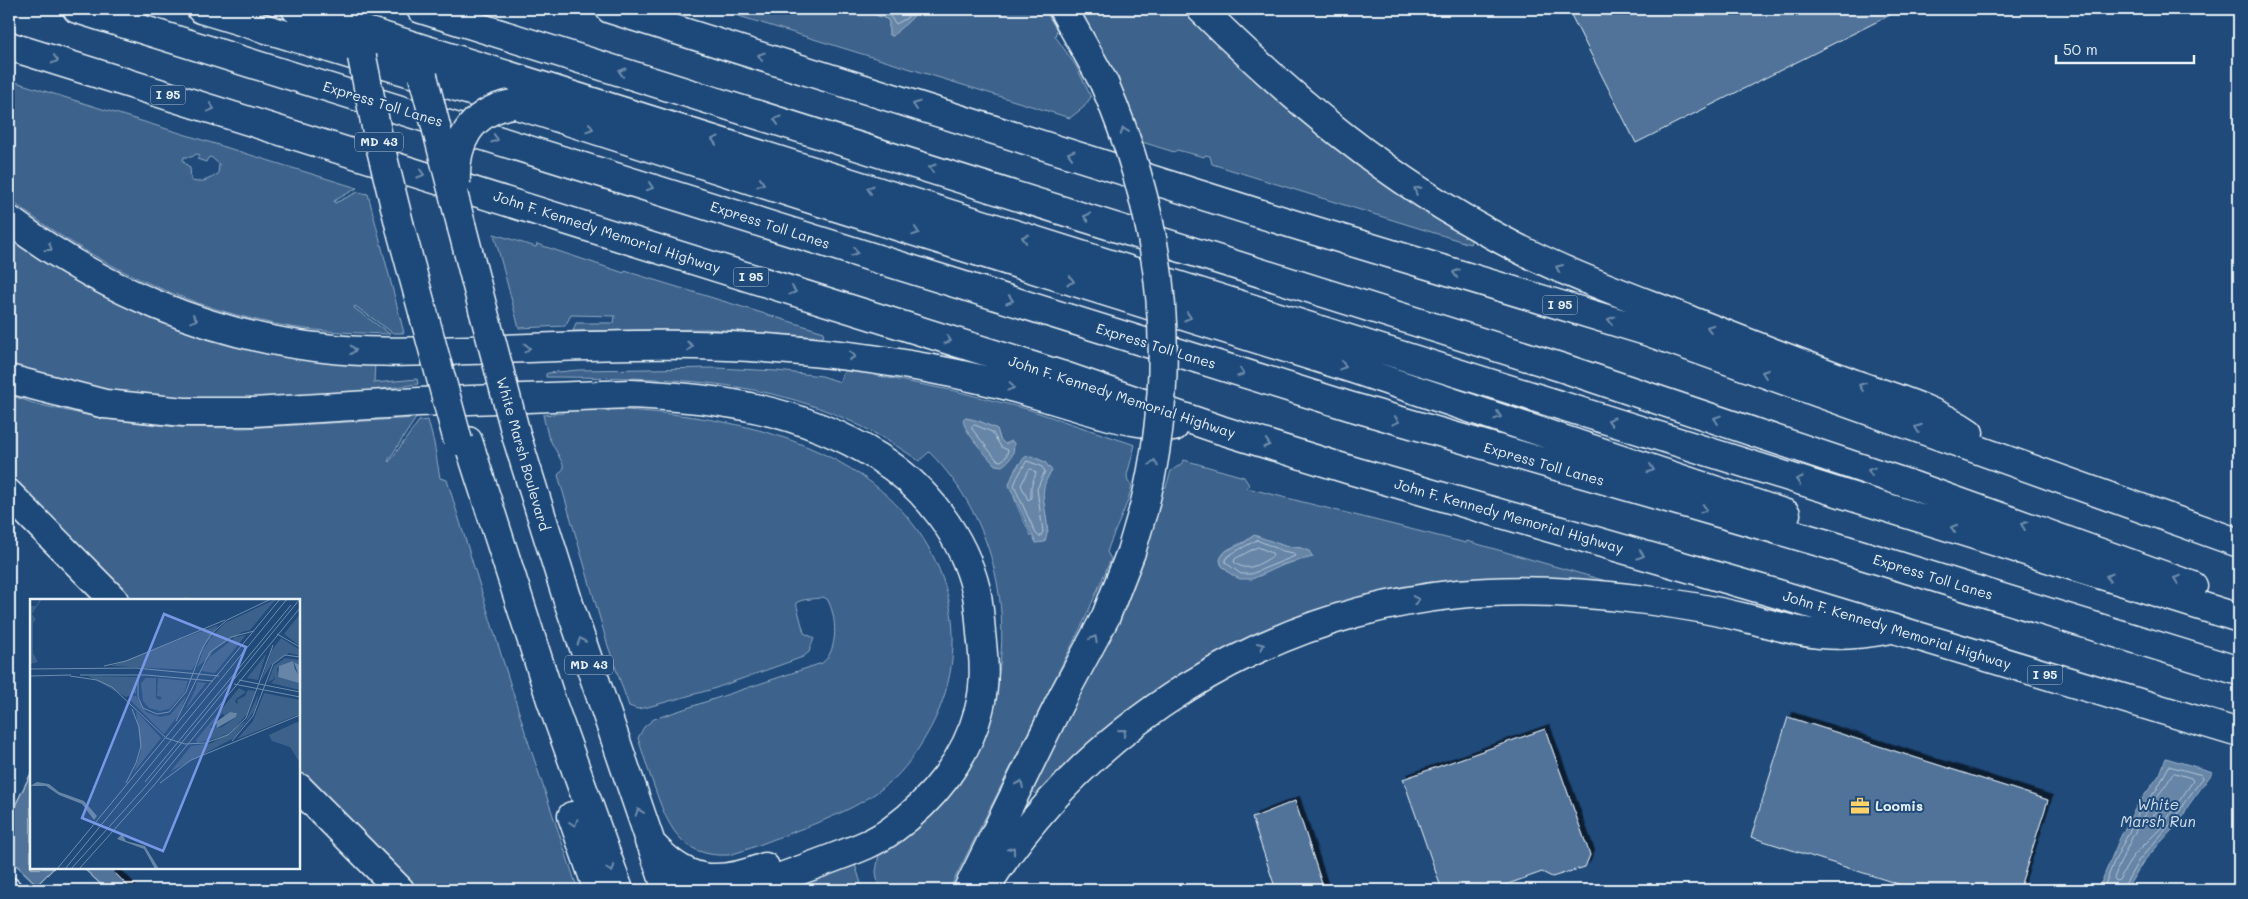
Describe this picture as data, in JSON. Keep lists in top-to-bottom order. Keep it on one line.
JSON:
{"streets":{"highway":["I 95","Express Toll Lanes","MD 43","John F. Kennedy Memorial Highway","White Marsh Boulevard"]},"water":["White Marsh Run"],"places":{"office":["Loomis"]},"scale_bar":"50 m"}
